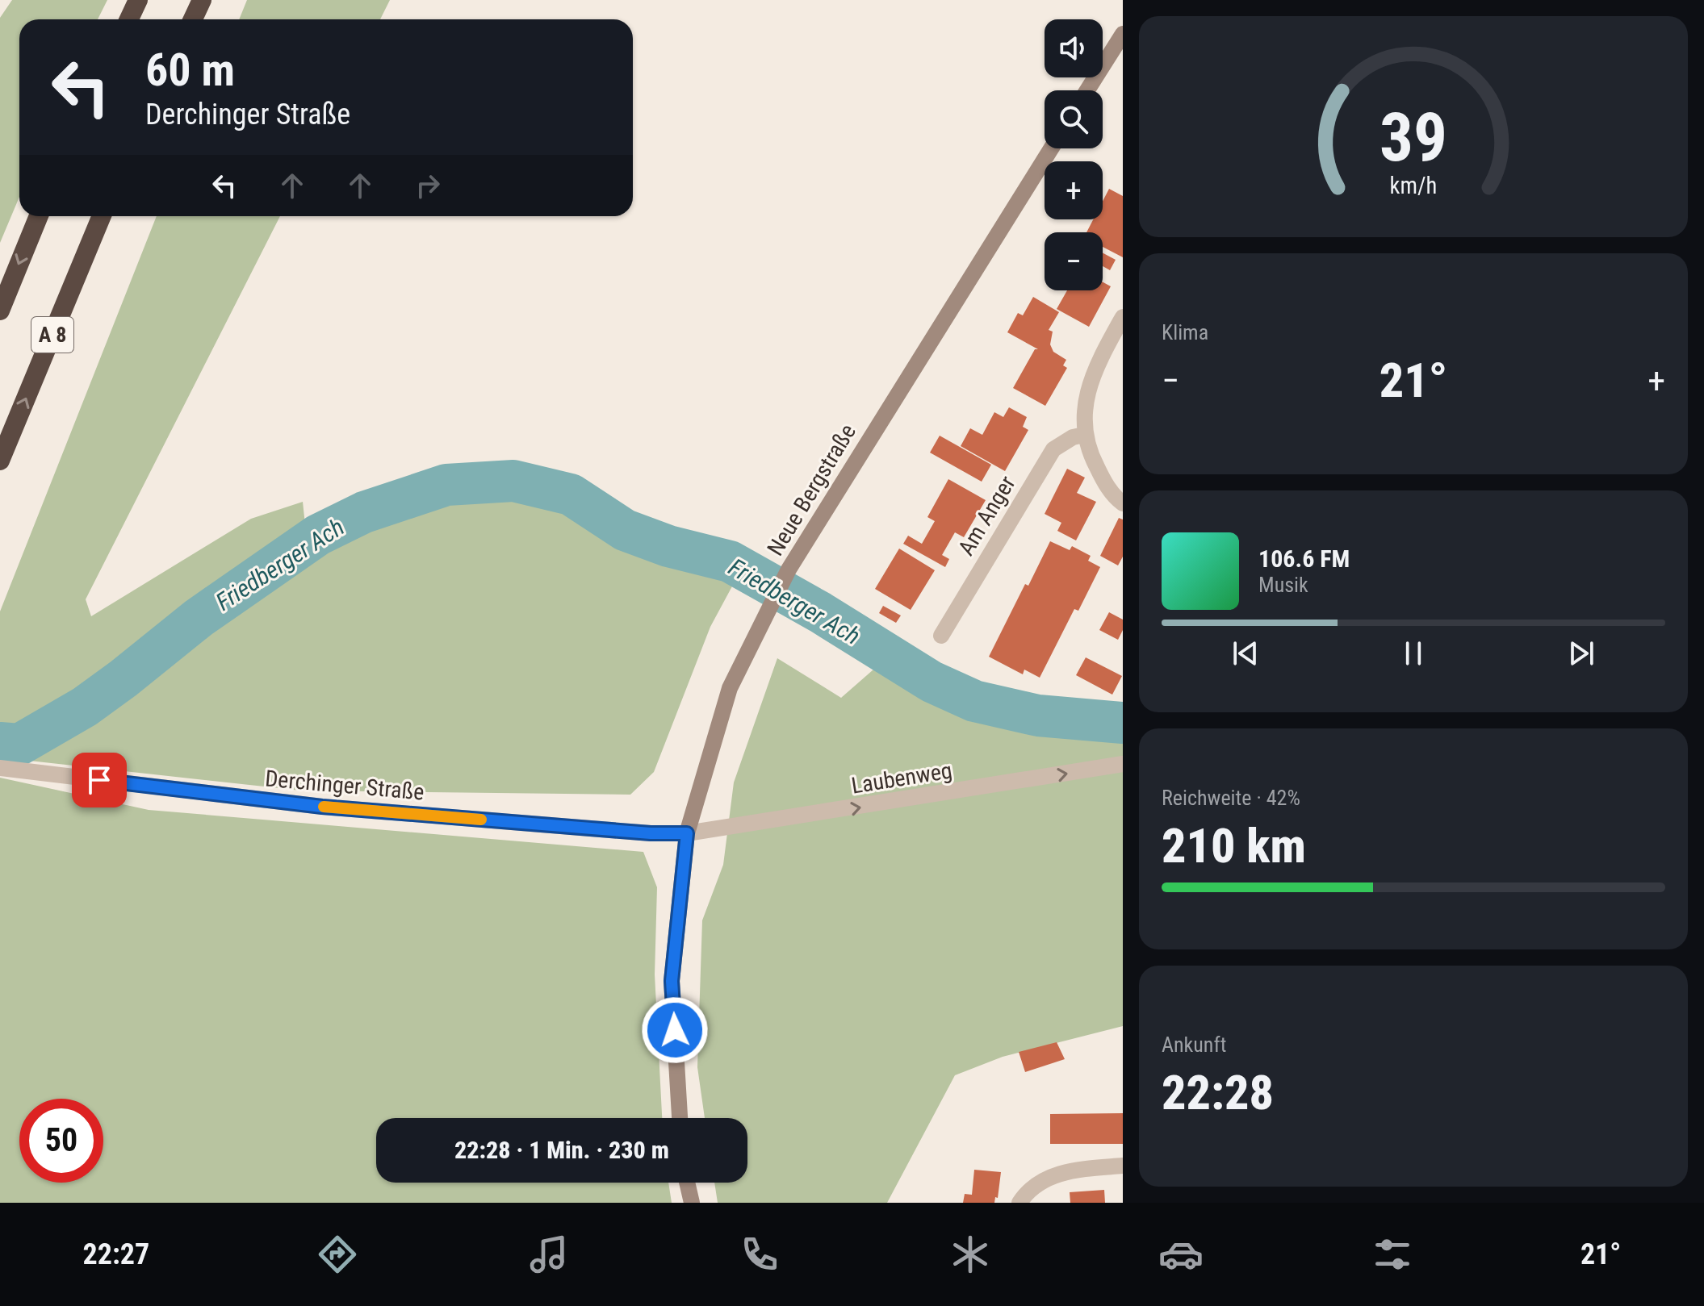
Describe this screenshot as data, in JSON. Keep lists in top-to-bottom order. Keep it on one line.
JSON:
{"streets":{"highway":["A 8"],"main road":["Neue Bergstraße"],"street":["Am Anger","Laubenweg","Derchinger Straße"]},"crossings":[["Neue Bergstraße","Laubenweg"],["Neue Bergstraße","Derchinger Straße"],["Laubenweg","Derchinger Straße"]],"one_way":["Laubenweg"],"water":["Friedberger Ach"],"page":{"map_buttons":["+","−"],"turn":["60 m","Derchinger Straße"],"tile":["Klima",["Reichweite · 42%","210 km"],["Ankunft","22:28"]],"heat":["−","21°","+"],"song":["106.6 FM","Musik"],"limit":"50","trip":"22:28 · 1 Min. · 230 m","tabs":["22:27","21°"],"gauge":["39","km/h"]}}
